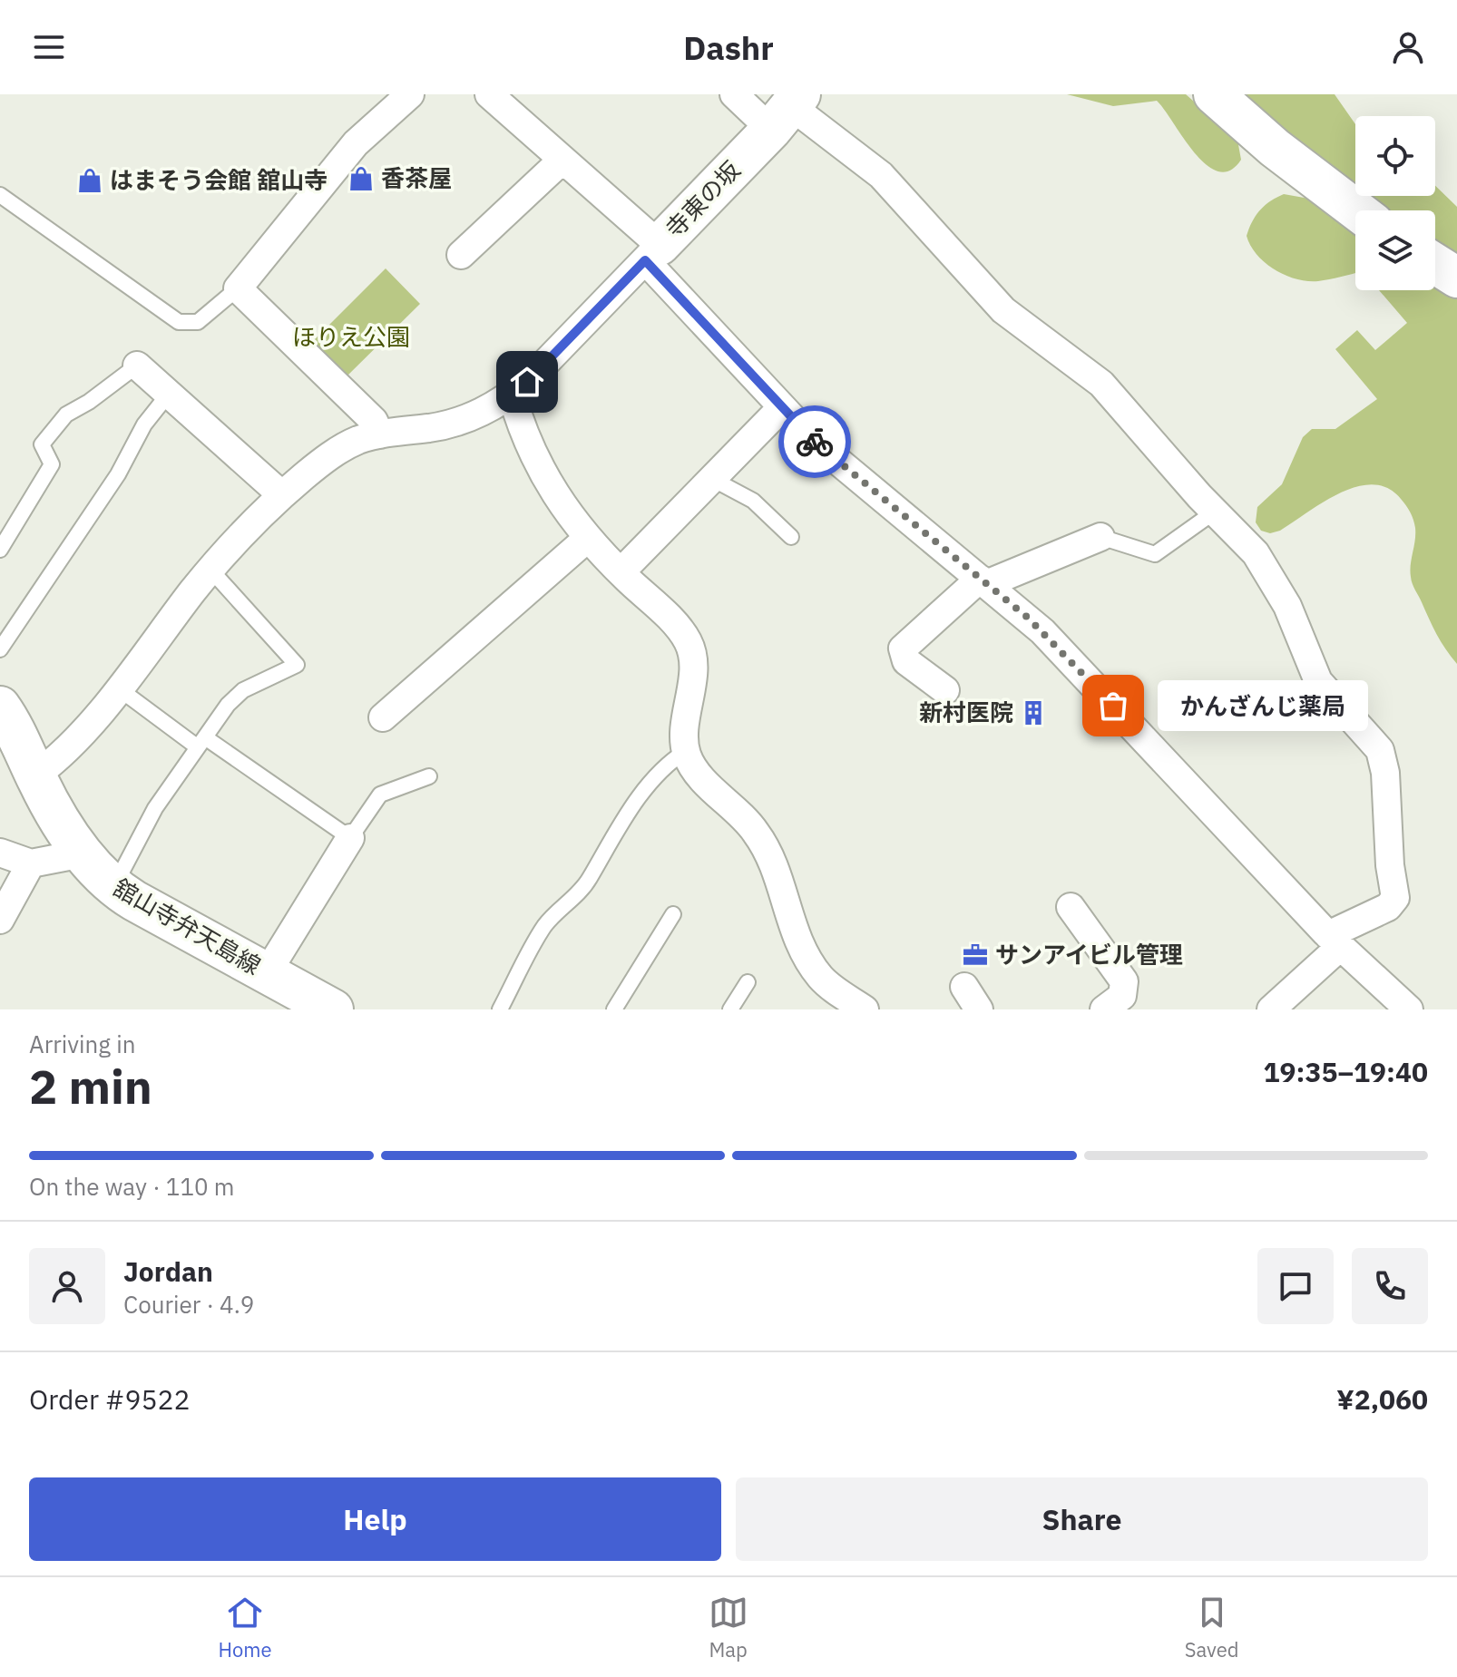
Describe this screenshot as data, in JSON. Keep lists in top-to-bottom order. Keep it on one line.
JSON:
{"streets":{"main road":["寺東の坂","舘山寺弁天島線"]},"crossings":[["寺東の坂","舘山寺弁天島線"]],"parks":["ほりえ公園"],"places":{"shop":["香茶屋","はまそう会館 舘山寺"],"other":["かんざんじ薬局"],"building":["新村医院"],"office":["サンアイビル管理"]},"page":{"header":"Dashr","bubble":"かんざんじ薬局","heading":["2 min","Arriving in","19:35–19:40"],"panel":["Jordan","Courier · 4.9","Order #9522","¥2,060"],"bar":"On the way · 110 m","buttons":["Help","Share"],"tabs":["Home","Map","Saved"]}}
